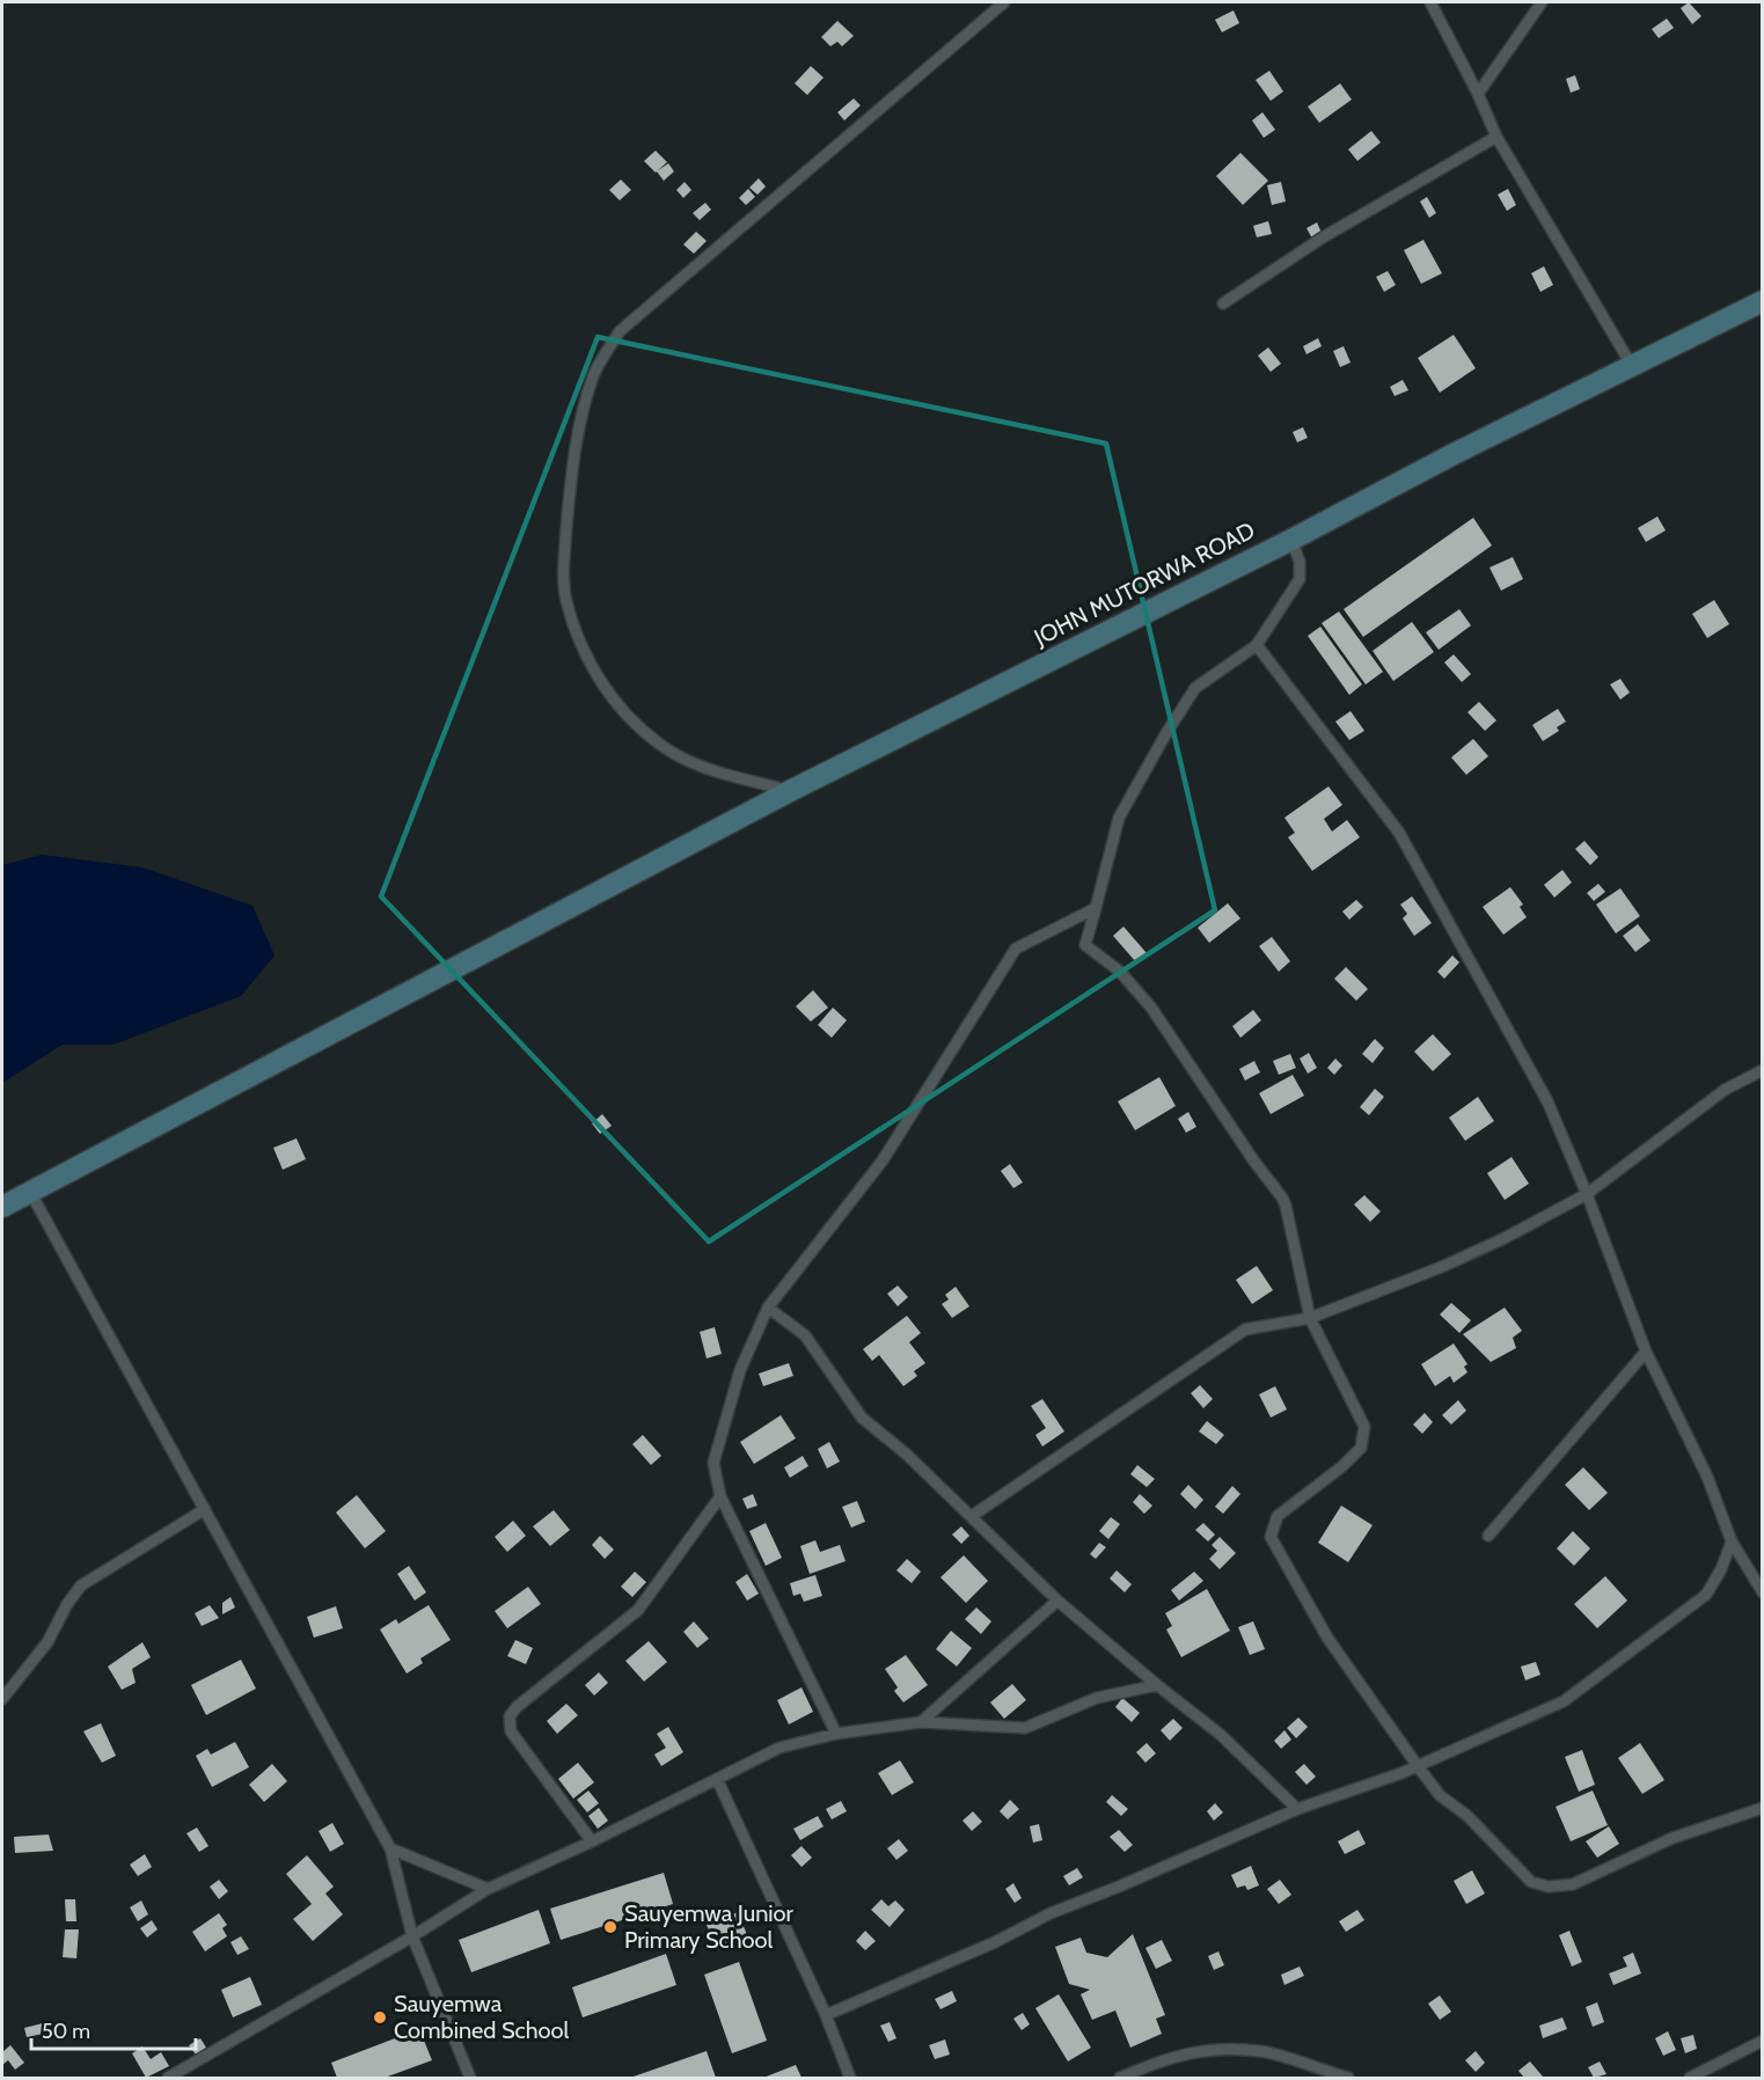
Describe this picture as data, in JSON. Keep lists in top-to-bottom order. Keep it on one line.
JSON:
{"streets":{"street":["JOHN MUTORWA ROAD"]},"places":["Sauyemwa Junior Primary School","Sauyemwa Combined School"],"scale_bar":"50 m"}
